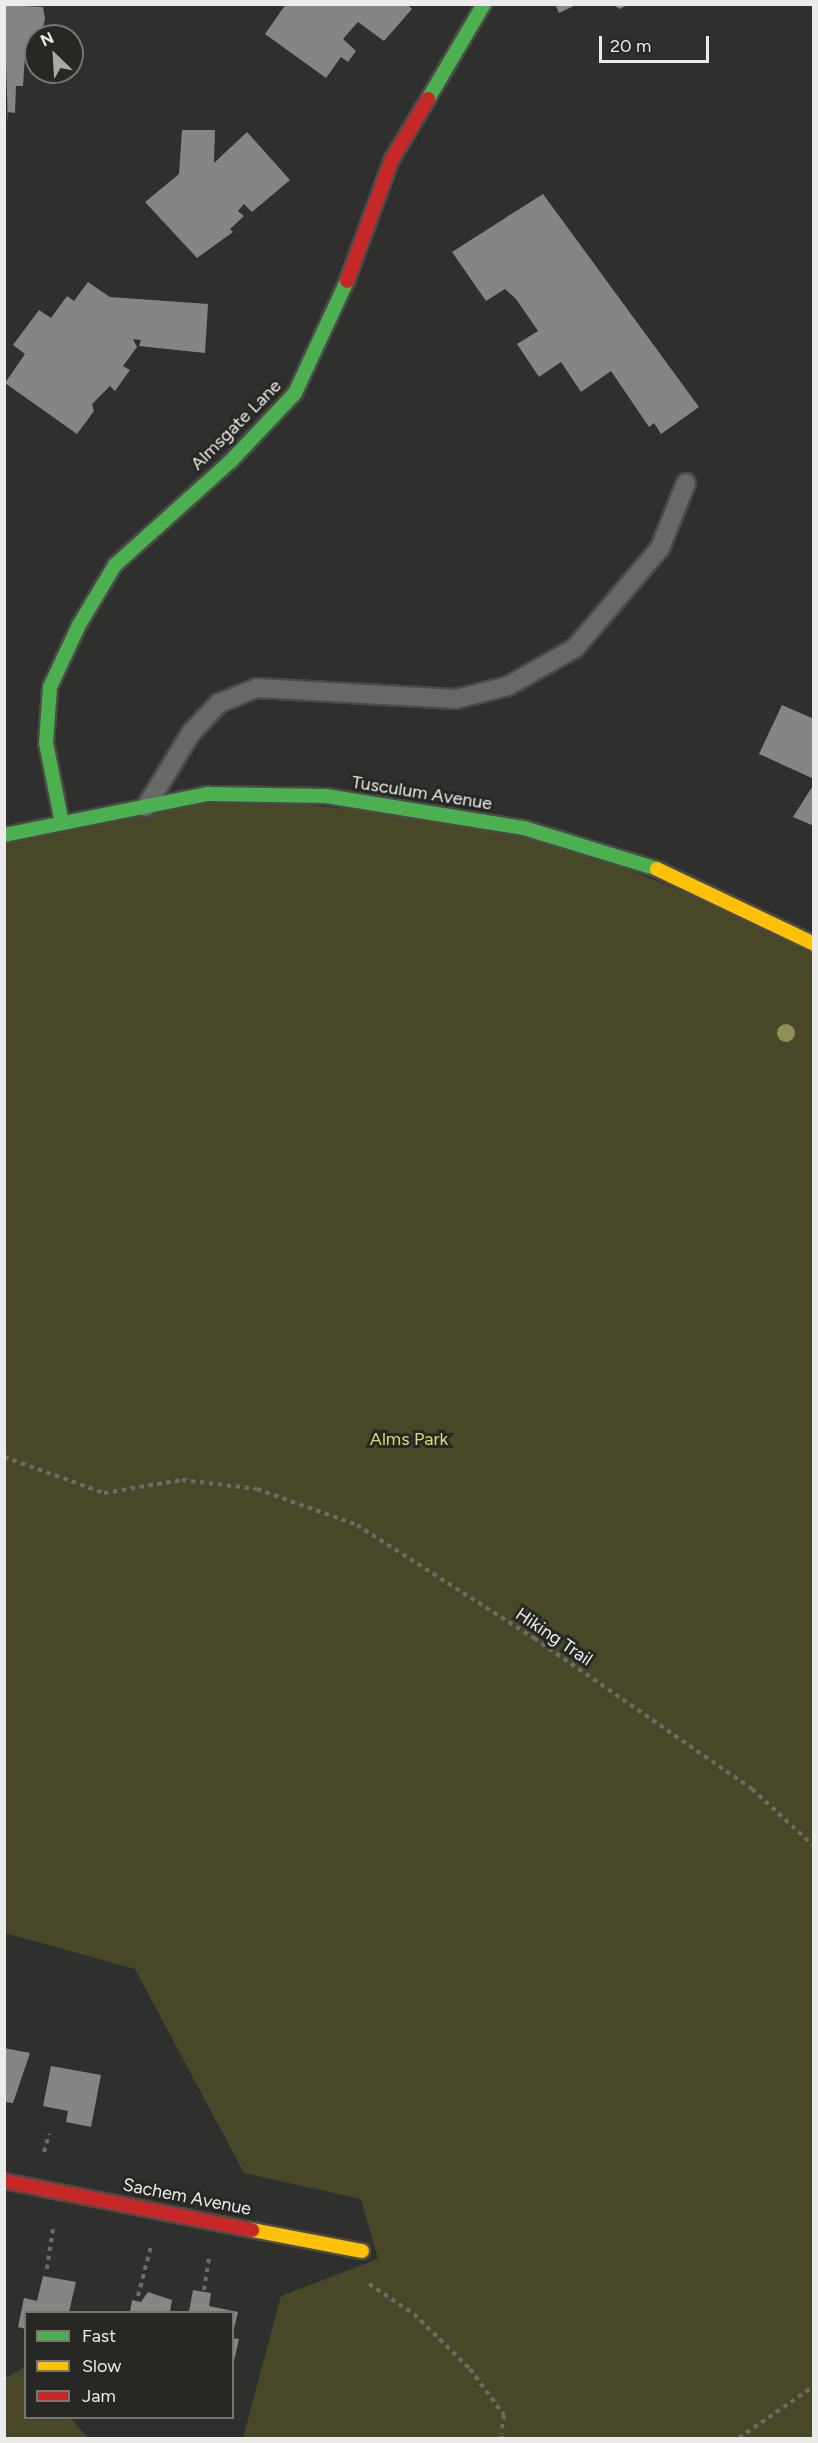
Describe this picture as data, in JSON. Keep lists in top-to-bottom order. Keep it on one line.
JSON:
{"streets":{"street":["Almsgate Lane","Tusculum Avenue","Sachem Avenue"],"path":["Hiking Trail"]},"crossings":[["Almsgate Lane","Tusculum Avenue"]],"parks":["Alms Park"],"legend":["Fast","Slow","Jam"],"scale_bar":"20 m","north":"top left"}
